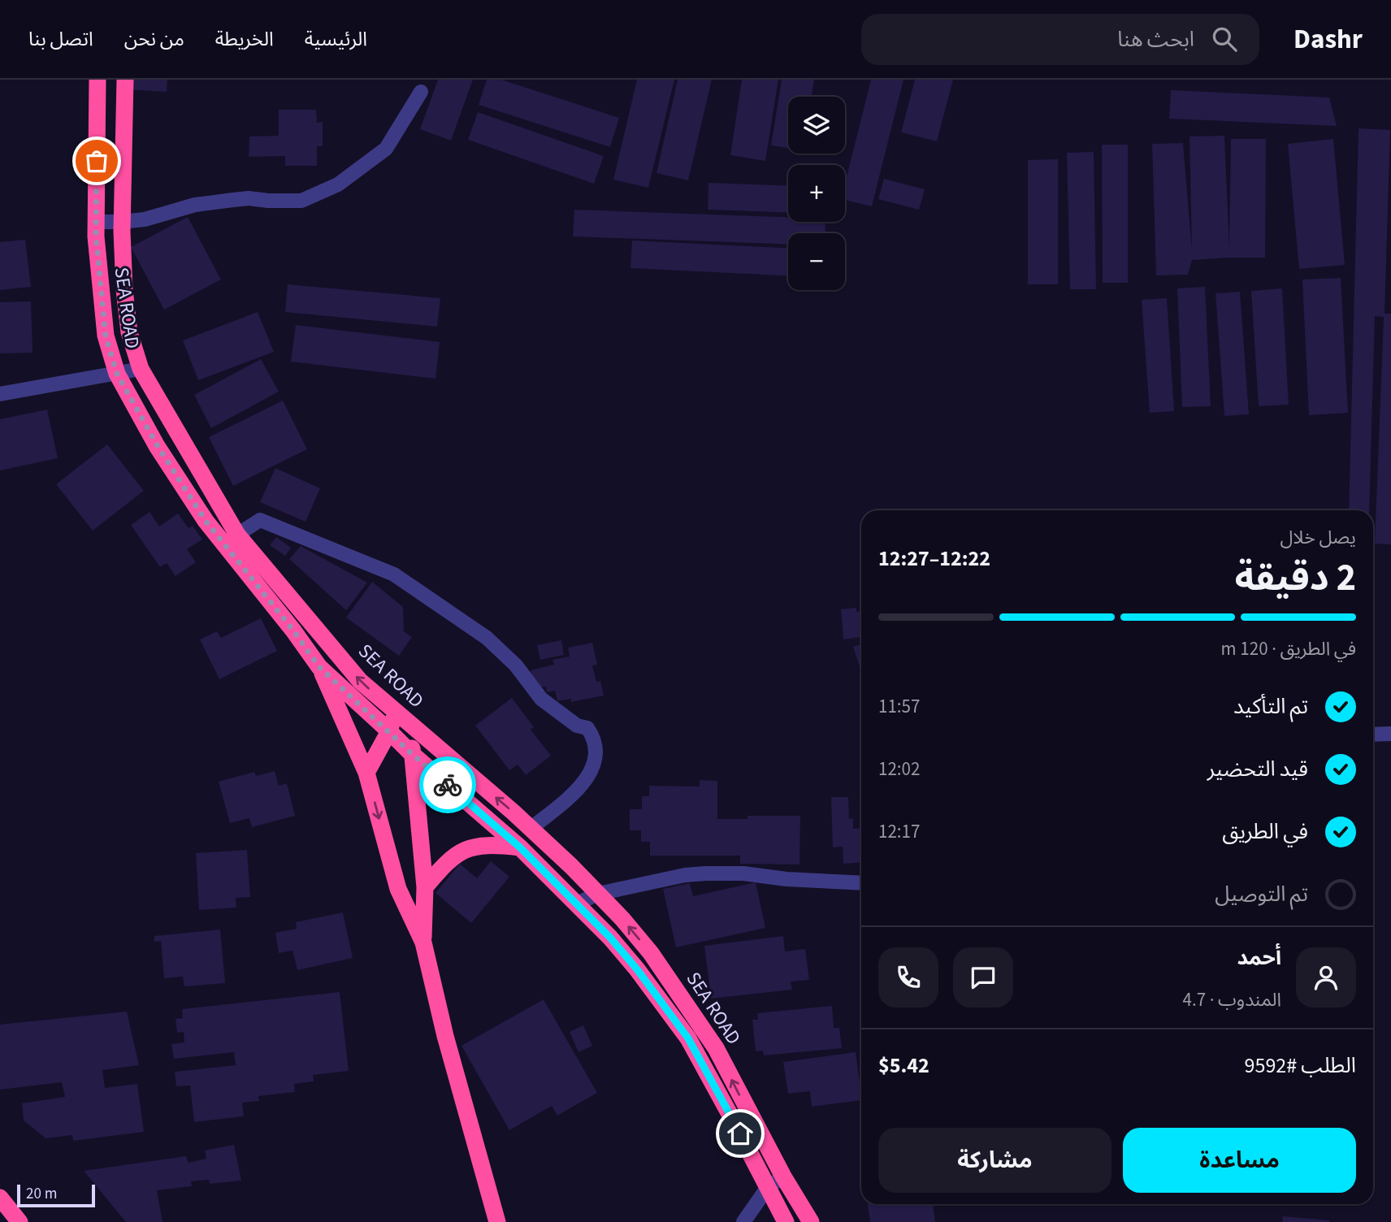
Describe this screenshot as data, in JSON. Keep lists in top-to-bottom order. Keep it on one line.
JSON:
{"streets":{"highway":["SEA ROAD"]},"scale_bar":"20 m","page":{"header":"Dashr","search":"ابحث هنا","nav":["الرئيسية","الخريطة","من نحن","اتصل بنا"],"map_buttons":["+","−"],"heading":["2 دقيقة","يصل خلال","12:22–12:27"],"panel":["أحمد","المندوب · 4.7","الطلب #9592","$5.42"],"bar":"في الطريق · 120 m","list":[["تم التأكيد","11:57"],["قيد التحضير","12:02"],["في الطريق","12:17"],"تم التوصيل"],"buttons":["مساعدة","مشاركة"],"scale":"20 m"}}
